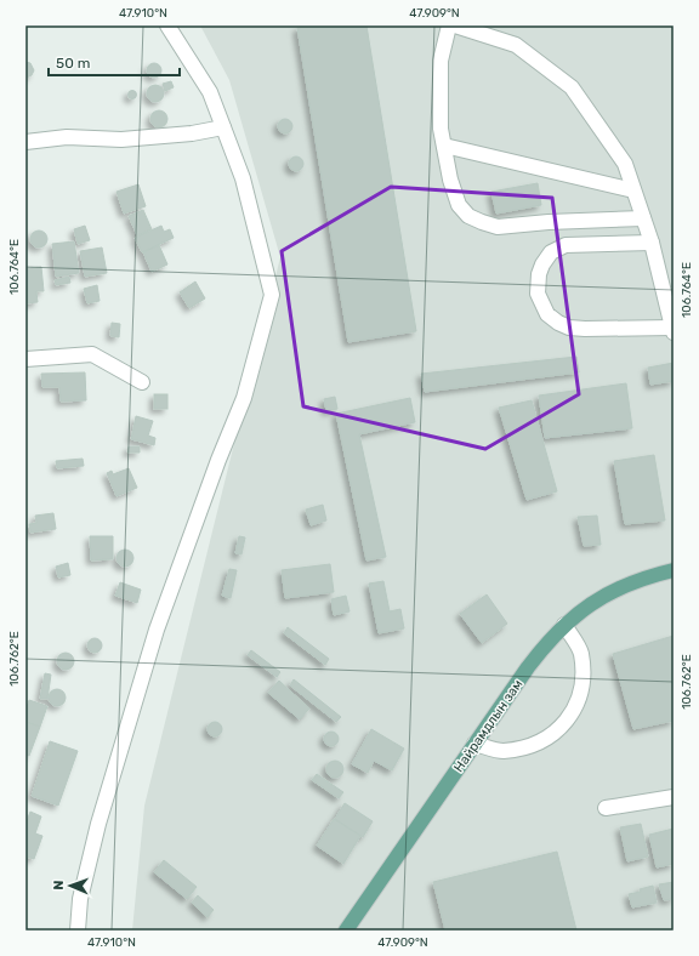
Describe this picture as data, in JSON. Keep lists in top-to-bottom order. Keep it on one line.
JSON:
{"streets":{"main road":["Найрамдлын зам"]},"scale_bar":"50 m","north":"left","coordinates":["47.910°N","47.909°N","106.764°E","106.762°E"]}
